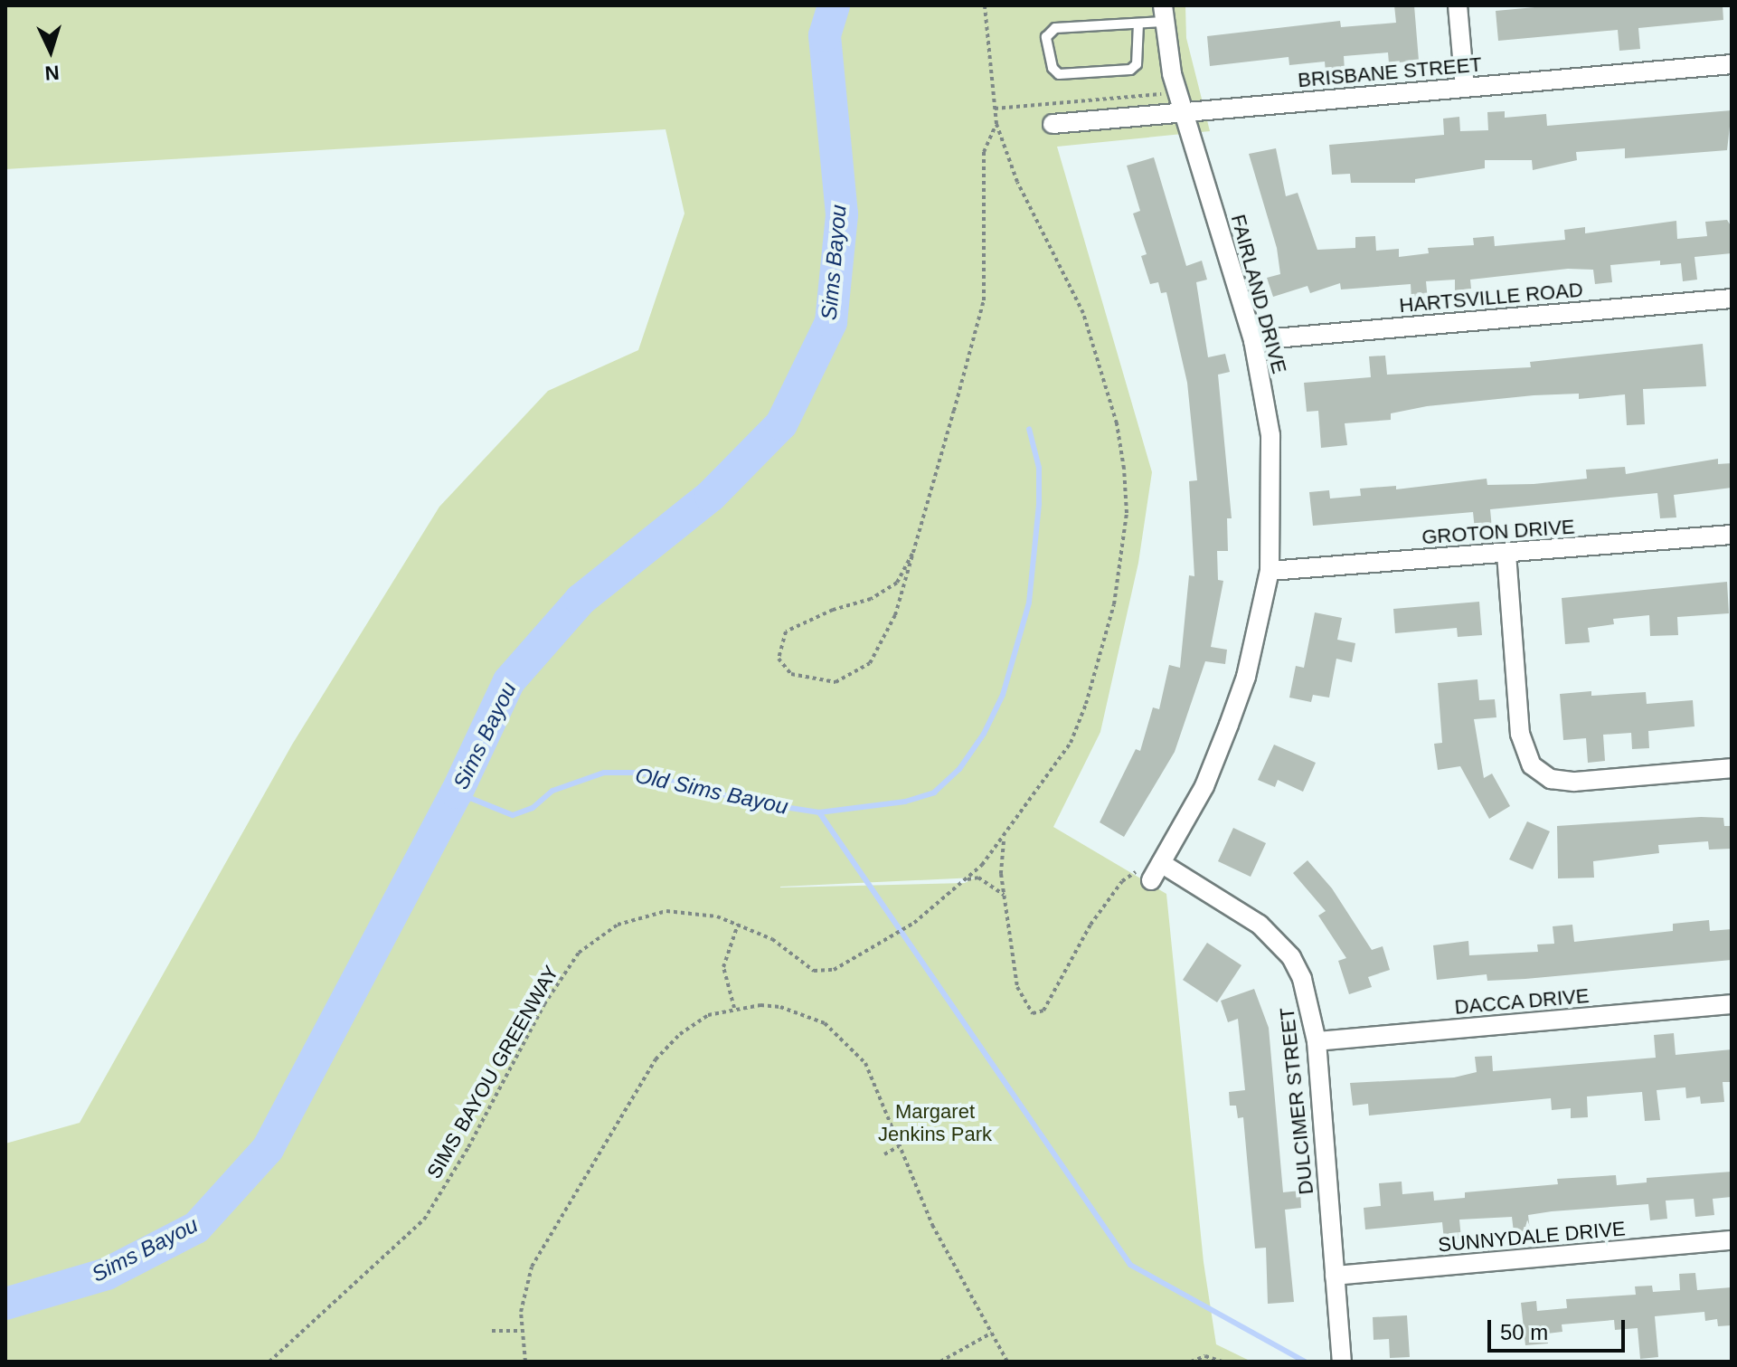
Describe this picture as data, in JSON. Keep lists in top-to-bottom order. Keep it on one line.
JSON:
{"streets":{"street":["BRISBANE STREET","FAIRLAND DRIVE","HARTSVILLE ROAD","GROTON DRIVE","DACCA DRIVE","DULCIMER STREET","SUNNYDALE DRIVE"],"path":["SIMS BAYOU GREENWAY"]},"crossings":[["BRISBANE STREET","FAIRLAND DRIVE"],["FAIRLAND DRIVE","HARTSVILLE ROAD"],["FAIRLAND DRIVE","GROTON DRIVE"],["FAIRLAND DRIVE","DULCIMER STREET"],["DACCA DRIVE","DULCIMER STREET"],["DULCIMER STREET","SUNNYDALE DRIVE"]],"water":["Sims Bayou","Old Sims Bayou"],"parks":["Margaret Jenkins Park"],"scale_bar":"50 m","north":"bottom"}
